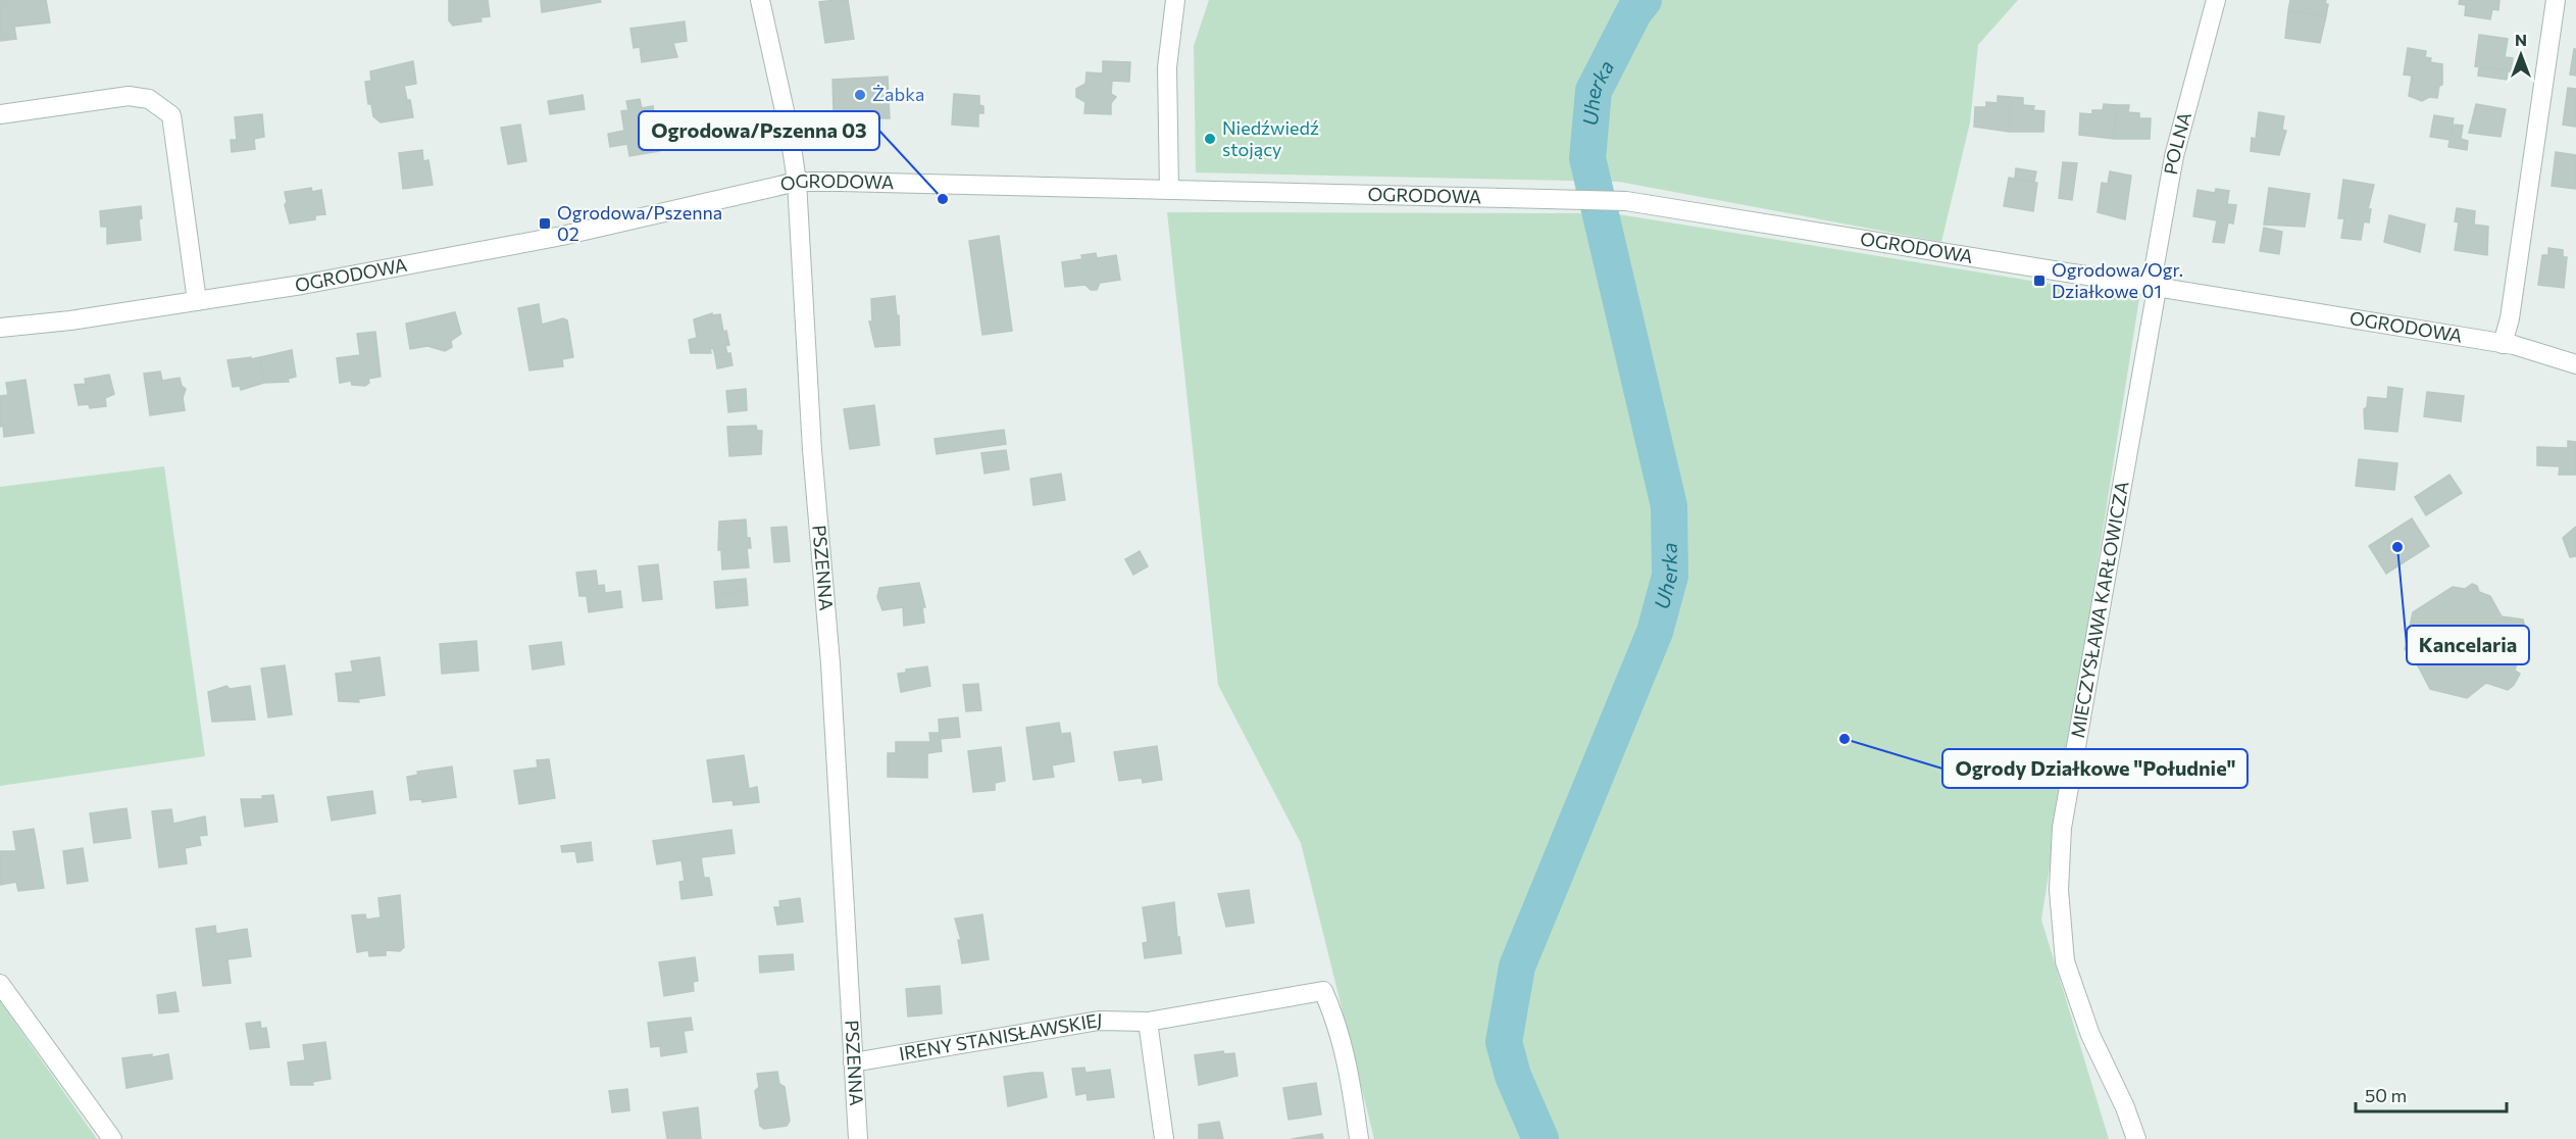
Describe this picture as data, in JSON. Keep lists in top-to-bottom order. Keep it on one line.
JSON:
{"streets":{"street":["POLNA","OGRODOWA","PSZENNA","MIECZYSŁAWA KARŁOWICZA","IRENY STANISŁAWSKIEJ"]},"crossings":[["POLNA","OGRODOWA"],["POLNA","MIECZYSŁAWA KARŁOWICZA"],["OGRODOWA","PSZENNA"],["OGRODOWA","MIECZYSŁAWA KARŁOWICZA"],["PSZENNA","IRENY STANISŁAWSKIEJ"]],"water":["Uherka"],"places":{"other":["Żabka","Niedźwiedź stojący","Ogrodowa/Pszenna 03","Kancelaria","Ogrody Działkowe \"Południe\""],"transit":["Ogrodowa/Pszenna 02","Ogrodowa/Ogr. Działkowe 01"]},"scale_bar":"50 m","north":"top"}
